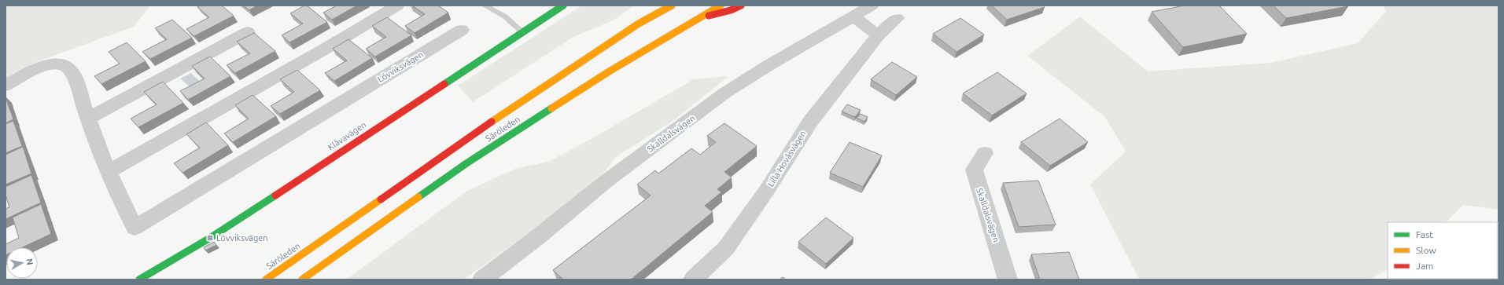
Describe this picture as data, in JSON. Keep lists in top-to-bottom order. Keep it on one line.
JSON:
{"streets":{"main road":["Säröleden","Klåvavägen"],"street":["Lövviksvägen","Skalldalsvägen","Lilla Hovåsvägen"]},"places":{"transit":["Lövviksvägen"]},"legend":["Fast","Slow","Jam"],"north":"right"}
